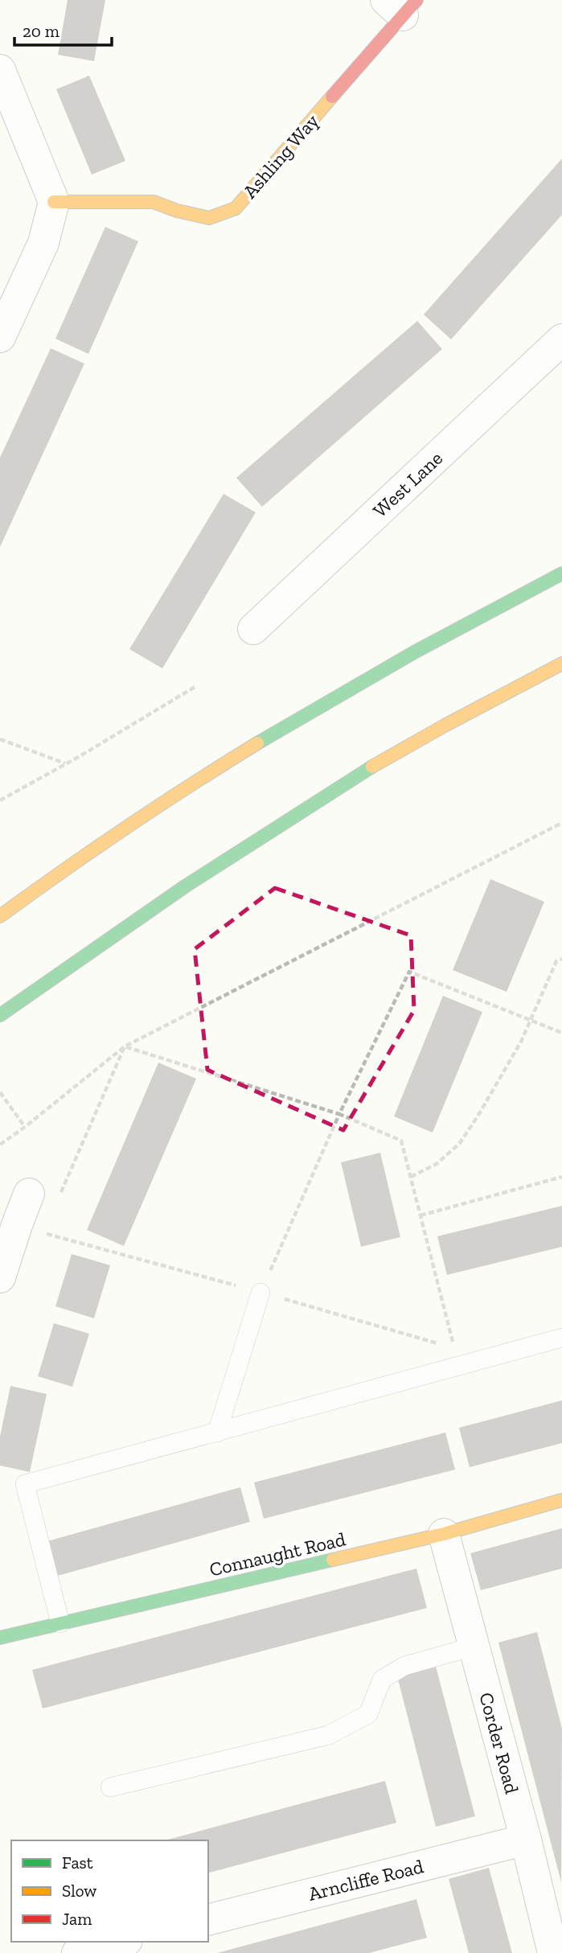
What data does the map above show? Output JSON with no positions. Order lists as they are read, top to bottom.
{
  "streets": {
    "main road": ["Ashling Way", "Connaught Road"],
    "street": ["West Lane", "Corder Road", "Arncliffe Road"]
  },
  "crossings": [
    ["Connaught Road", "Corder Road"],
    ["Corder Road", "Arncliffe Road"]
  ],
  "legend": ["Fast", "Slow", "Jam"],
  "scale_bar": "20 m"
}
